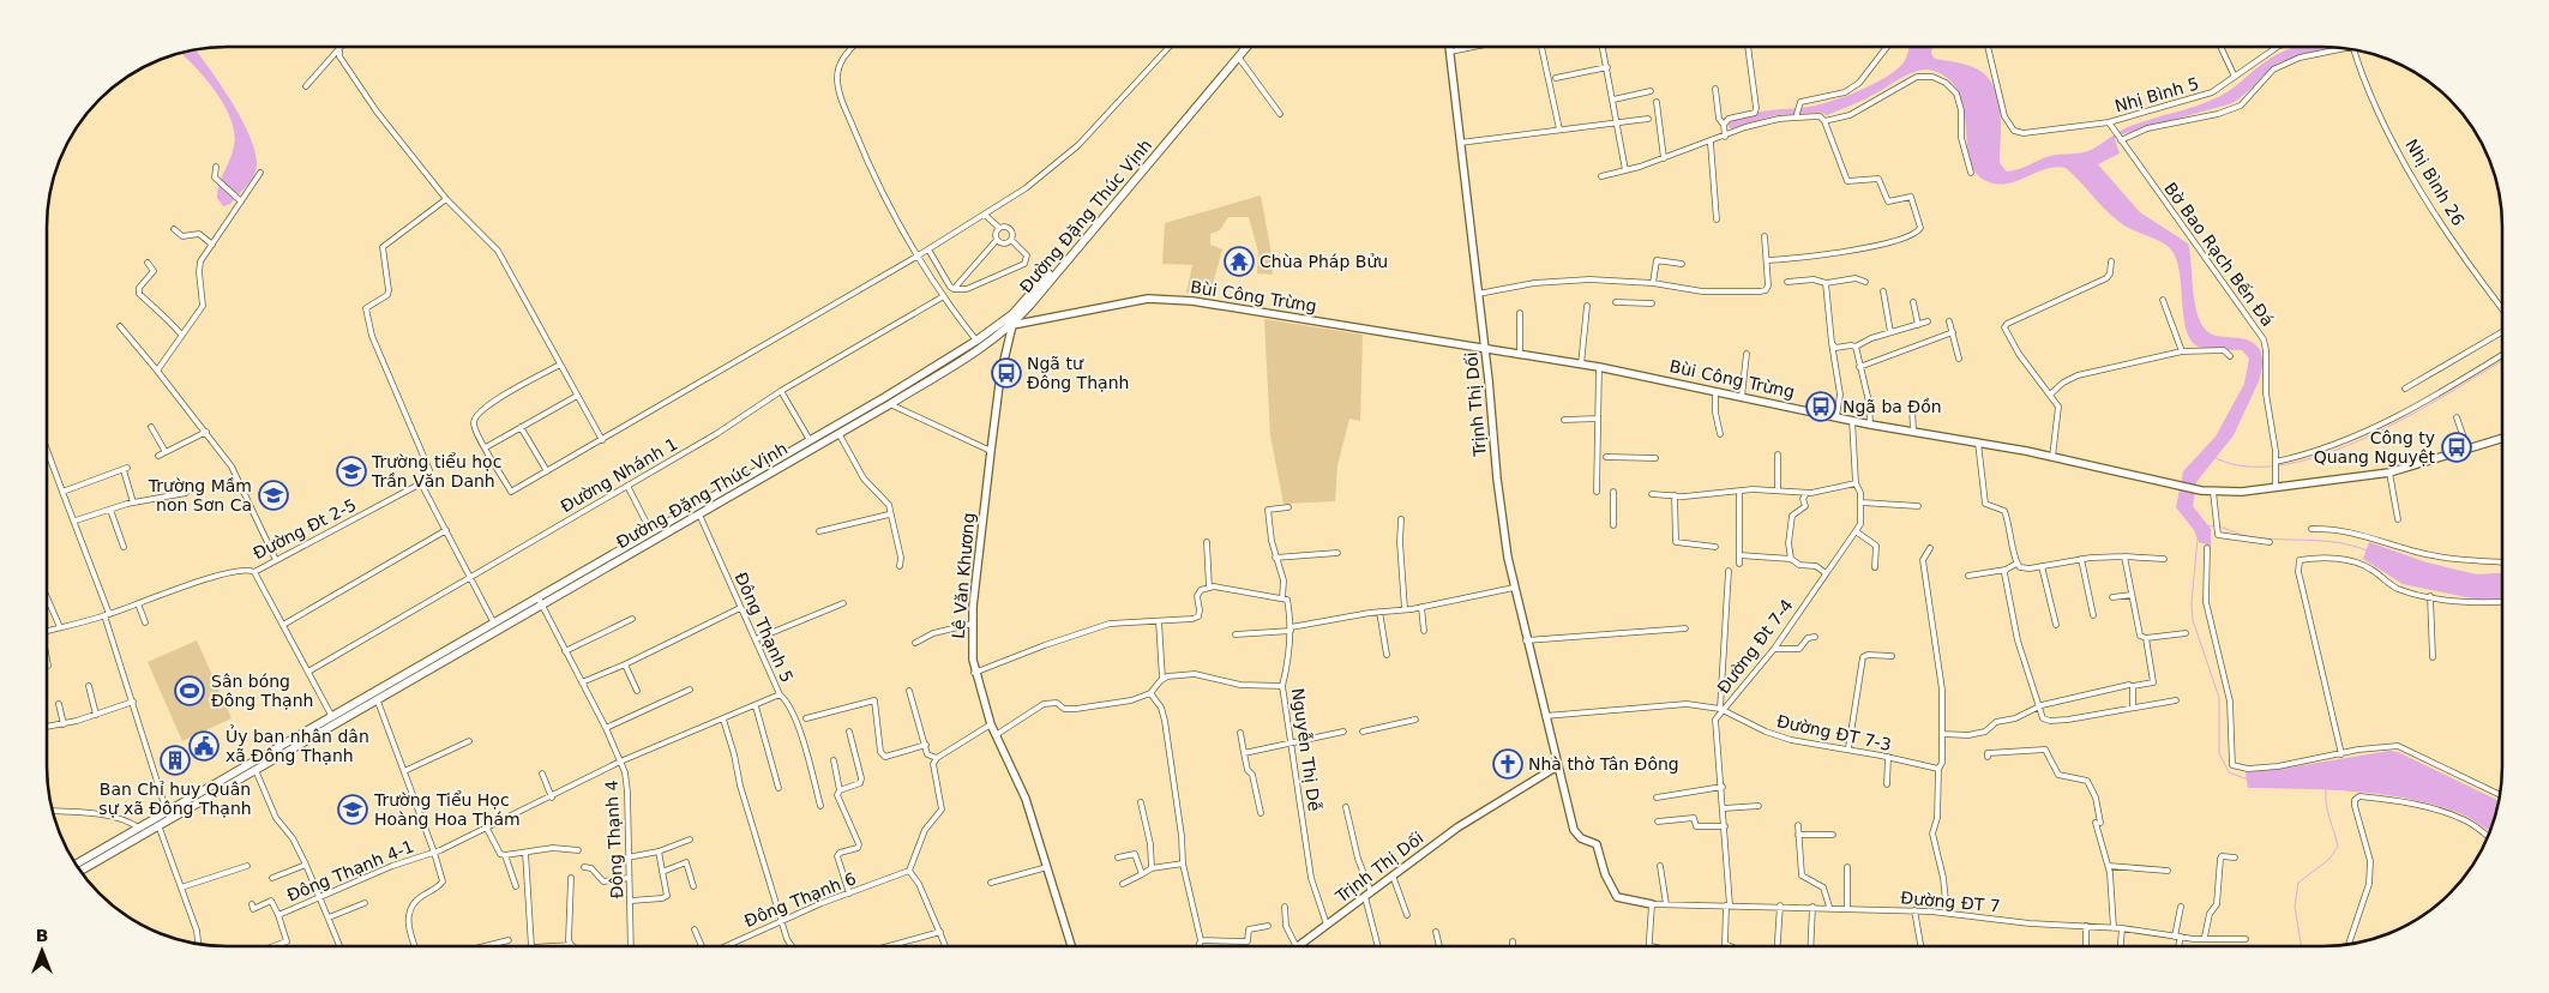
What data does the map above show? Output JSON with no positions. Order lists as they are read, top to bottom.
{
  "streets": {
    "main road": ["Đường Đặng Thúc Vịnh"],
    "street": [
      "Nhị Bình 5",
      "Nhị Bình 26",
      "Bờ Bao Rạch Bến Đá",
      "Bùi Công Trừng",
      "Trịnh Thị Dối",
      "Đường Nhánh 1",
      "Đường Đt 2-5",
      "Lê Văn Khương",
      "Đông Thạnh 5",
      "Đường Đt 7-4",
      "Đường ĐT 7-3",
      "Nguyễn Thị Dễ",
      "Đông Thạnh 4",
      "Đông Thạnh 4-1",
      "Đông Thạnh 6",
      "Đường ĐT 7"
    ]
  },
  "crossings": [
    ["Nhị Bình 5", "Bờ Bao Rạch Bến Đá"],
    ["Đường Đặng Thúc Vịnh", "Bùi Công Trừng"],
    ["Đường Đặng Thúc Vịnh", "Lê Văn Khương"],
    ["Đường Đặng Thúc Vịnh", "Đông Thạnh 5"],
    ["Đường Đặng Thúc Vịnh", "Đông Thạnh 4"],
    ["Bờ Bao Rạch Bến Đá", "Bùi Công Trừng"],
    ["Bùi Công Trừng", "Trịnh Thị Dối"],
    ["Bùi Công Trừng", "Lê Văn Khương"],
    ["Bùi Công Trừng", "Đường Đt 7-4"],
    ["Trịnh Thị Dối", "Đường ĐT 7-3"],
    ["Trịnh Thị Dối", "Nguyễn Thị Dễ"],
    ["Trịnh Thị Dối", "Đường ĐT 7"],
    ["Đông Thạnh 5", "Đông Thạnh 4"],
    ["Đông Thạnh 5", "Đông Thạnh 4-1"],
    ["Đường Đt 7-4", "Đường ĐT 7-3"],
    ["Đường Đt 7-4", "Đường ĐT 7"]
  ],
  "places": {
    "temple": ["Chùa Pháp Bửu"],
    "bus stop": ["Ngã tư Đông Thạnh", "Ngã ba Đồn", "Công ty Quang Nguyệt"],
    "school or university": ["Trường tiểu học Trần Văn Danh", "Trường Mầm non Sơn Ca", "Trường Tiểu Học Hoàng Hoa Thám"],
    "sports": ["Sân bóng Đông Thạnh"],
    "public building": ["Ủy ban nhân dân xã Đông Thạnh"],
    "building": ["Ban Chỉ huy Quân sự xã Đông Thạnh"],
    "church": ["Nhà thờ Tân Đông"]
  },
  "north": "top"
}
